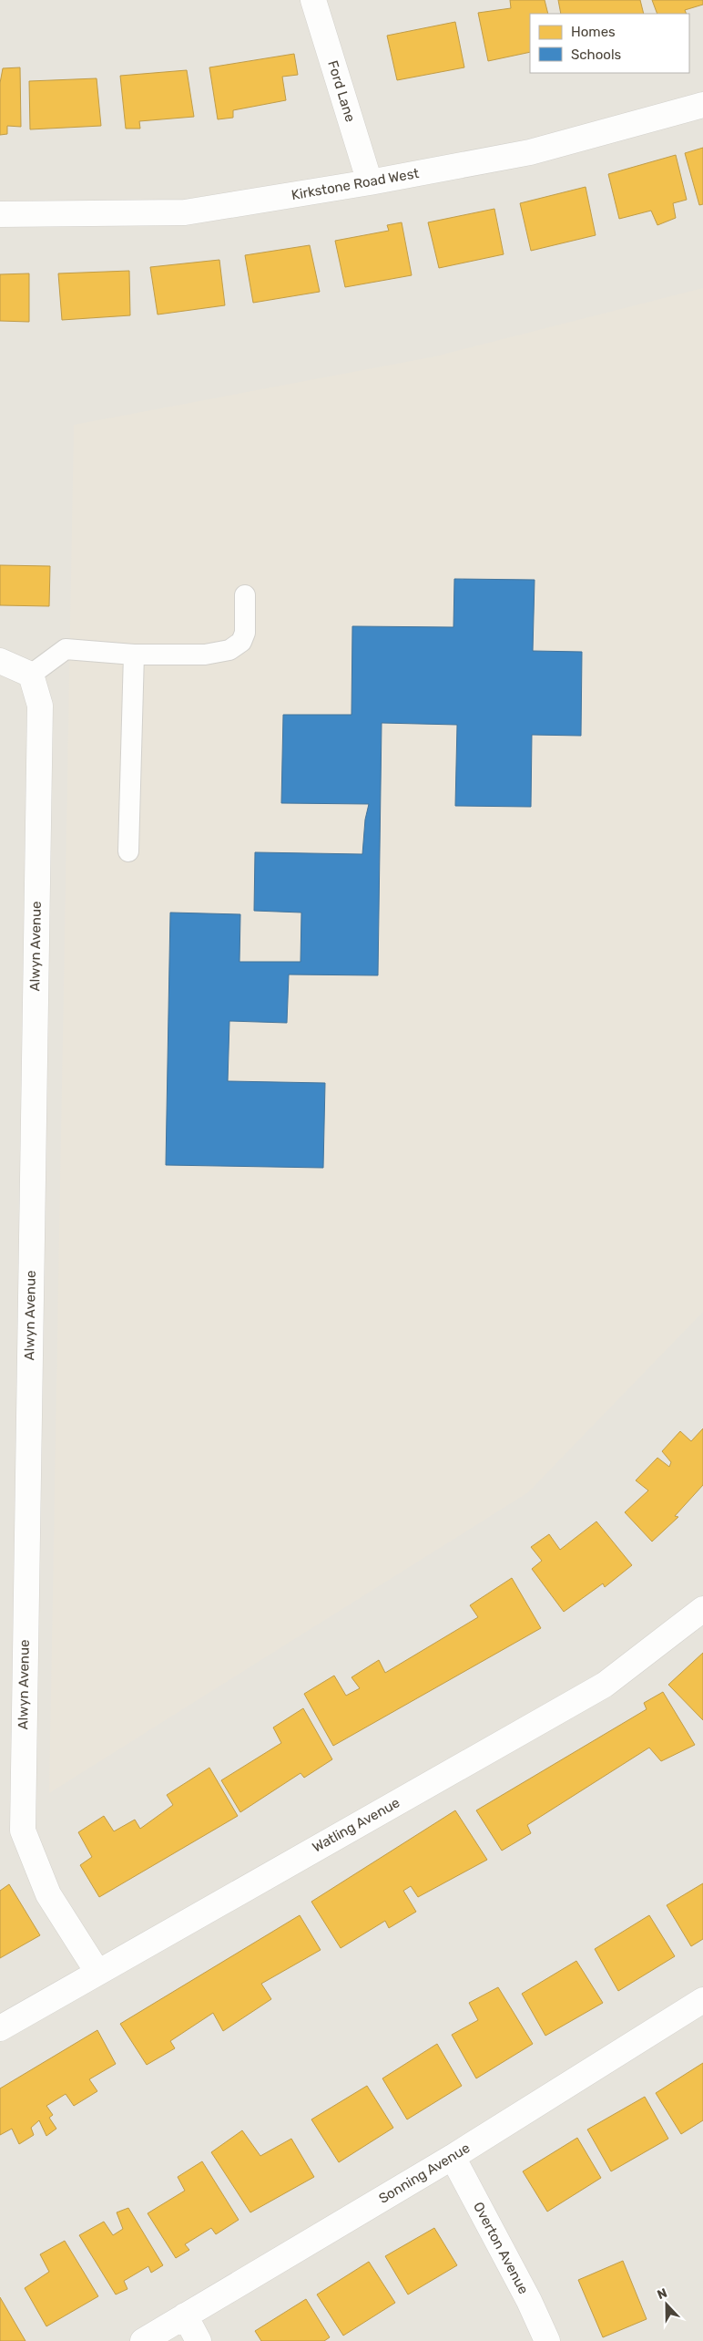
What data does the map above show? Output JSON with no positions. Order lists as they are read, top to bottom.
{
  "streets": {
    "street": [
      "Ford Lane",
      "Kirkstone Road West",
      "Alwyn Avenue",
      "Watling Avenue",
      "Sonning Avenue",
      "Overton Avenue"
    ]
  },
  "crossings": [
    ["Ford Lane", "Kirkstone Road West"],
    ["Alwyn Avenue", "Watling Avenue"],
    ["Sonning Avenue", "Overton Avenue"]
  ],
  "legend": ["Homes", "Schools"],
  "north": "top"
}
